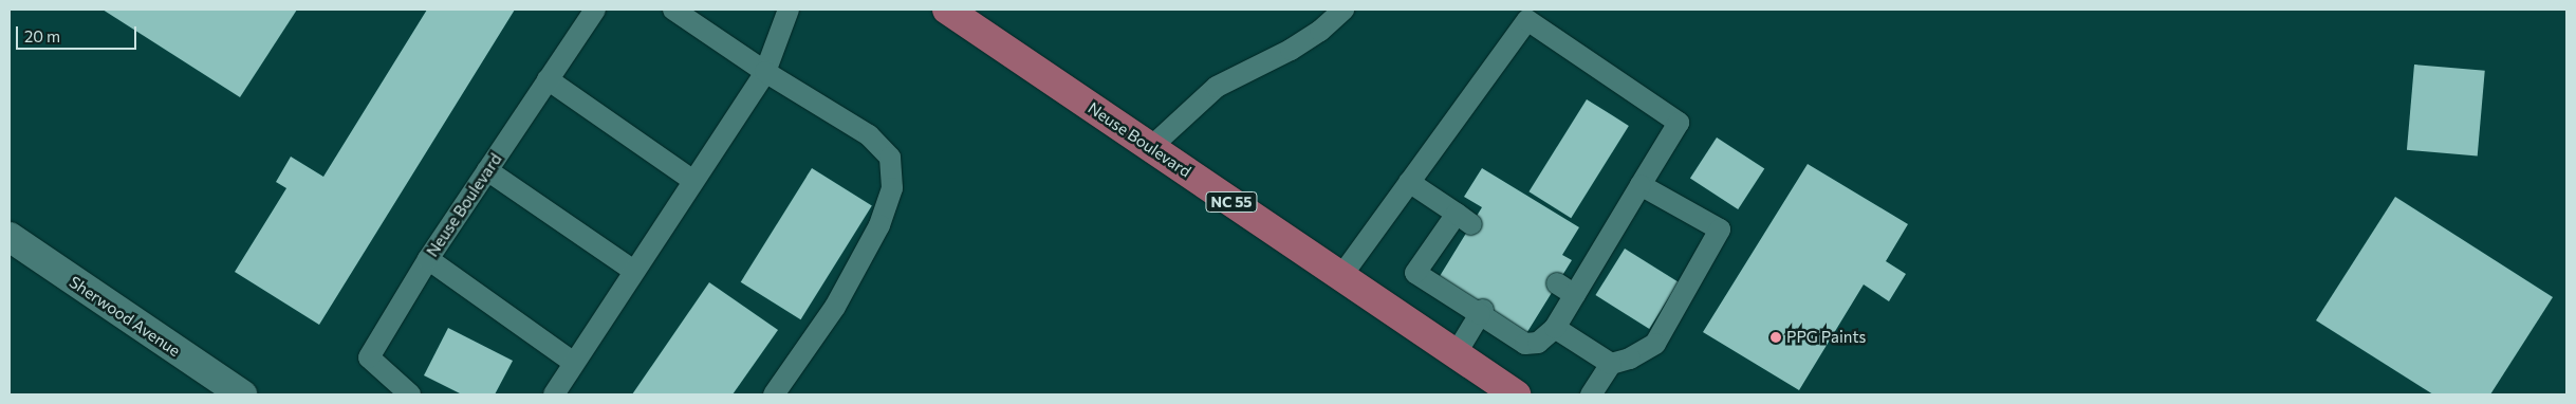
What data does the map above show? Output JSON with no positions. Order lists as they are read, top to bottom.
{
  "streets": {
    "main road": ["Neuse Boulevard", "NC 55"],
    "street": ["Sherwood Avenue"]
  },
  "places": ["PPG Paints"],
  "scale_bar": "20 m"
}
